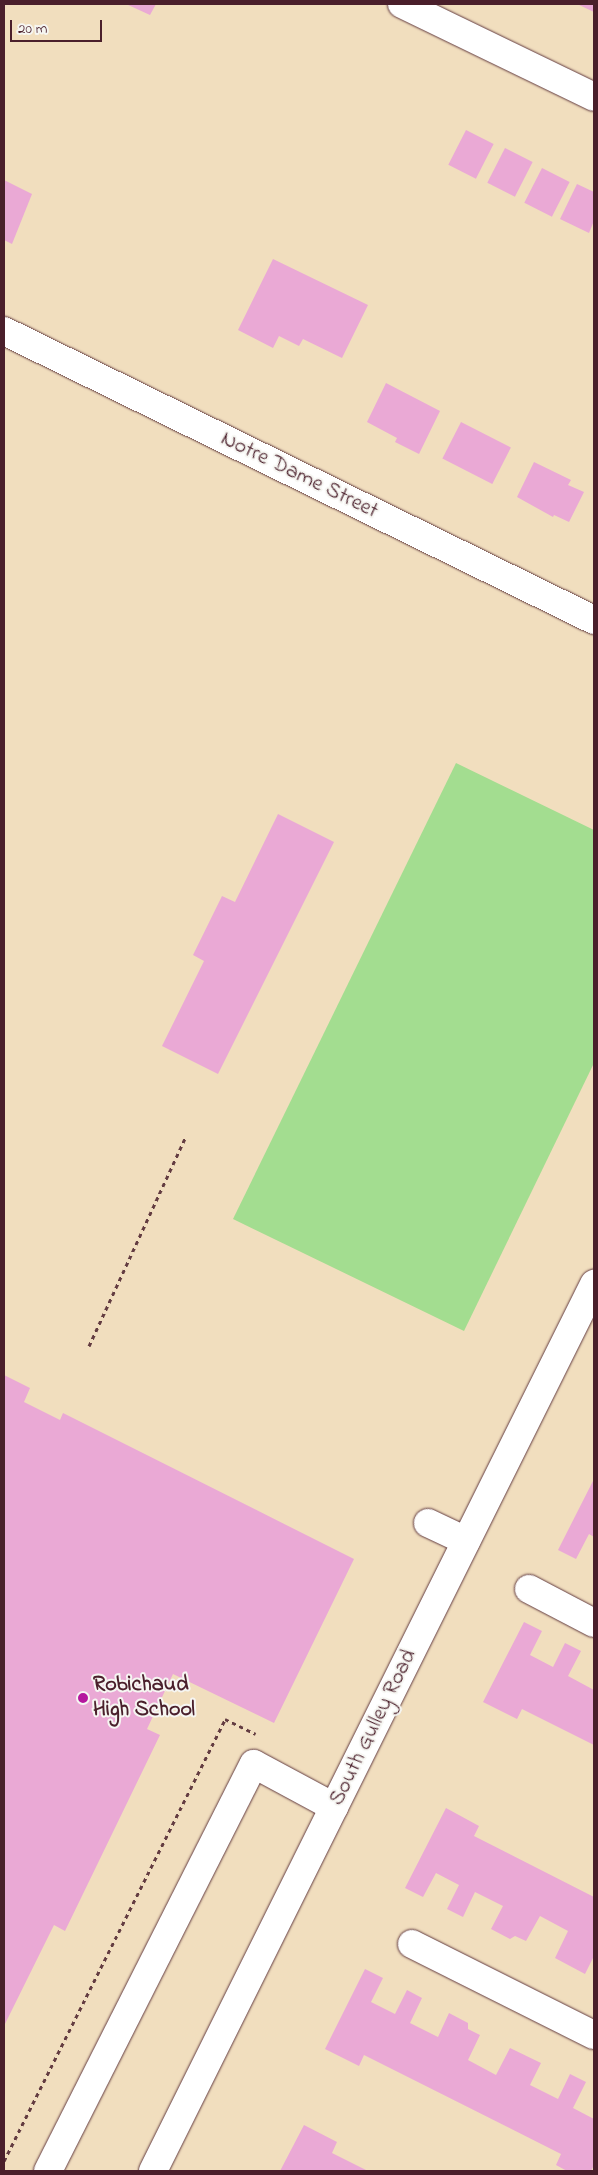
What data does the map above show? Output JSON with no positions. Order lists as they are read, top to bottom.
{
  "streets": {
    "street": ["Notre Dame Street", "South Gulley Road"]
  },
  "places": ["Robichaud High School"],
  "scale_bar": "20 m"
}
